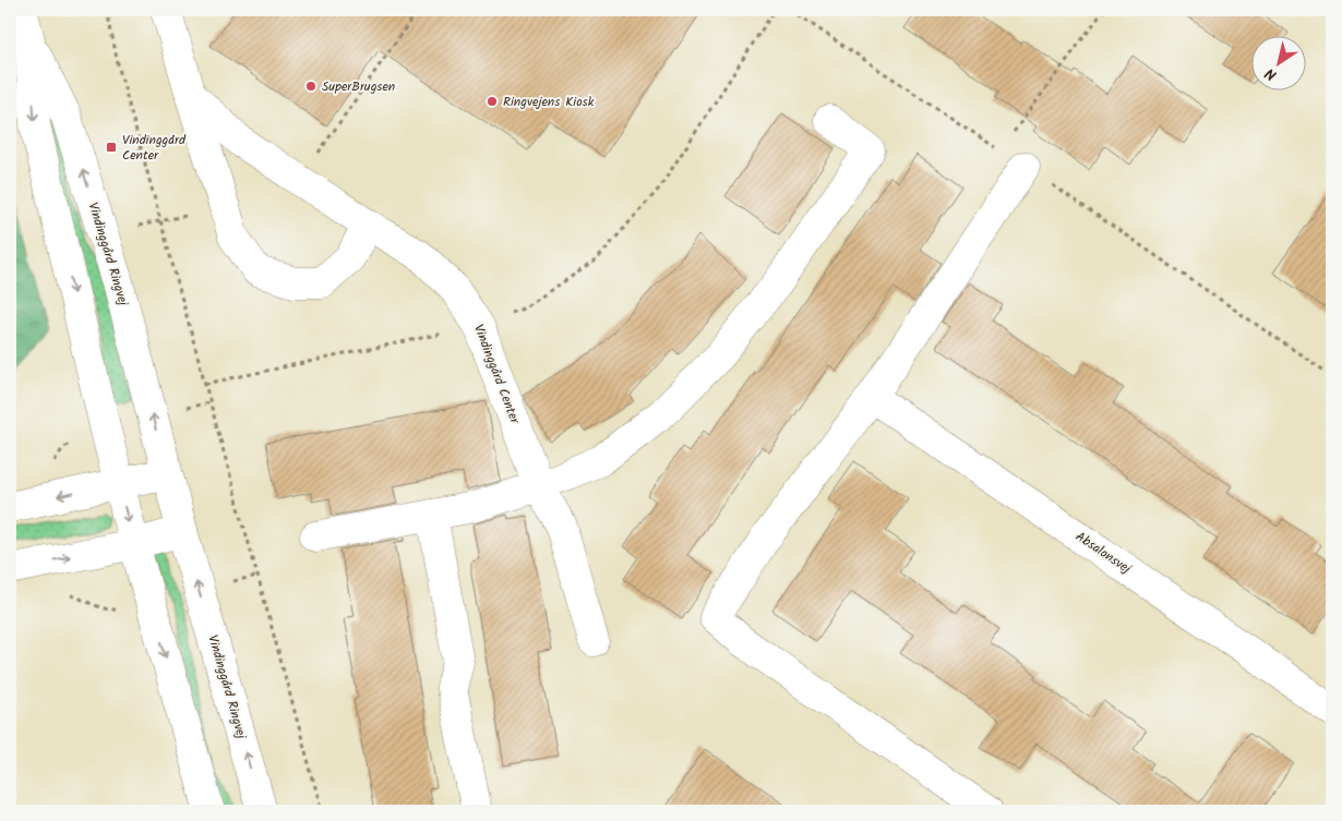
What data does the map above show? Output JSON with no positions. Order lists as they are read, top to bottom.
{
  "streets": {
    "street": ["Vindinggård Ringvej", "Vindinggård Center", "Absalonsvej"]
  },
  "places": {
    "other": ["SuperBrugsen", "Ringvejens Kiosk"],
    "transit": ["Vindinggård Center"]
  },
  "north": "bottom left"
}
